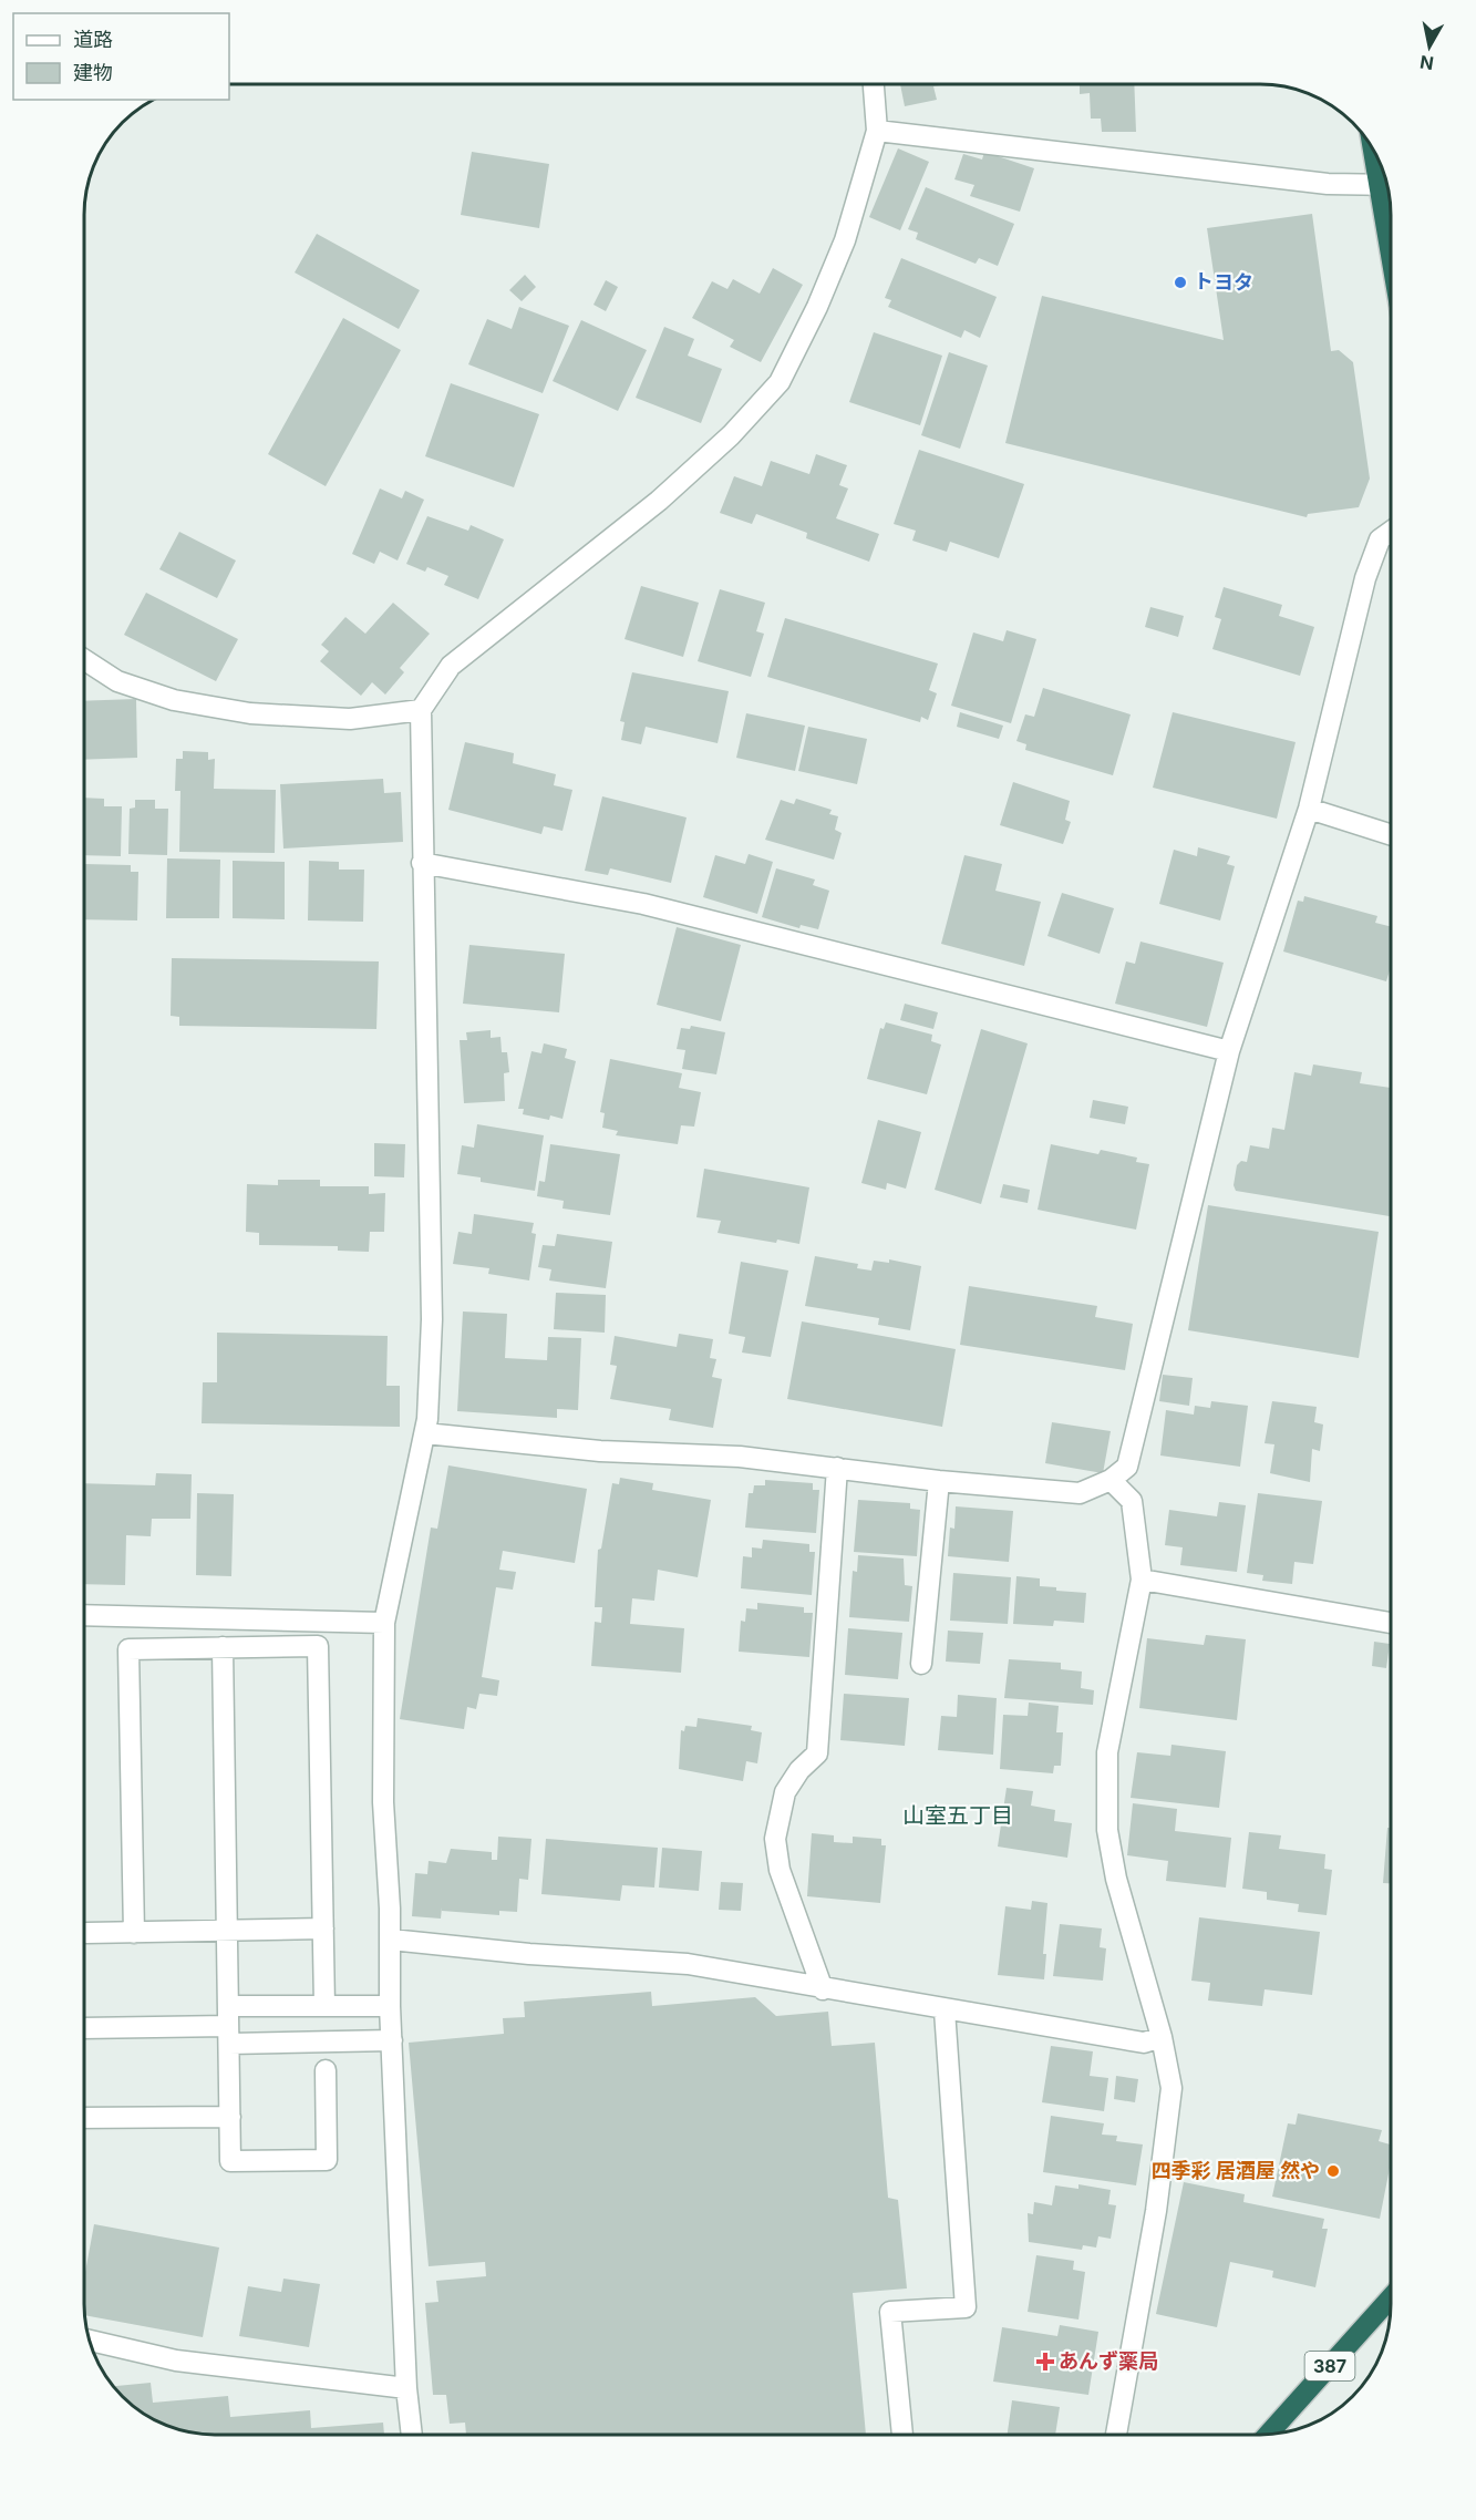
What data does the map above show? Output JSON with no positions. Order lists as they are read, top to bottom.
{
  "streets": {
    "highway": ["387"]
  },
  "districts": ["山室五丁目"],
  "places": {
    "other": ["トヨタ", "四季彩 居酒屋 然や"],
    "health": ["あんず薬局"]
  },
  "legend": ["道路", "建物"],
  "north": "bottom"
}
